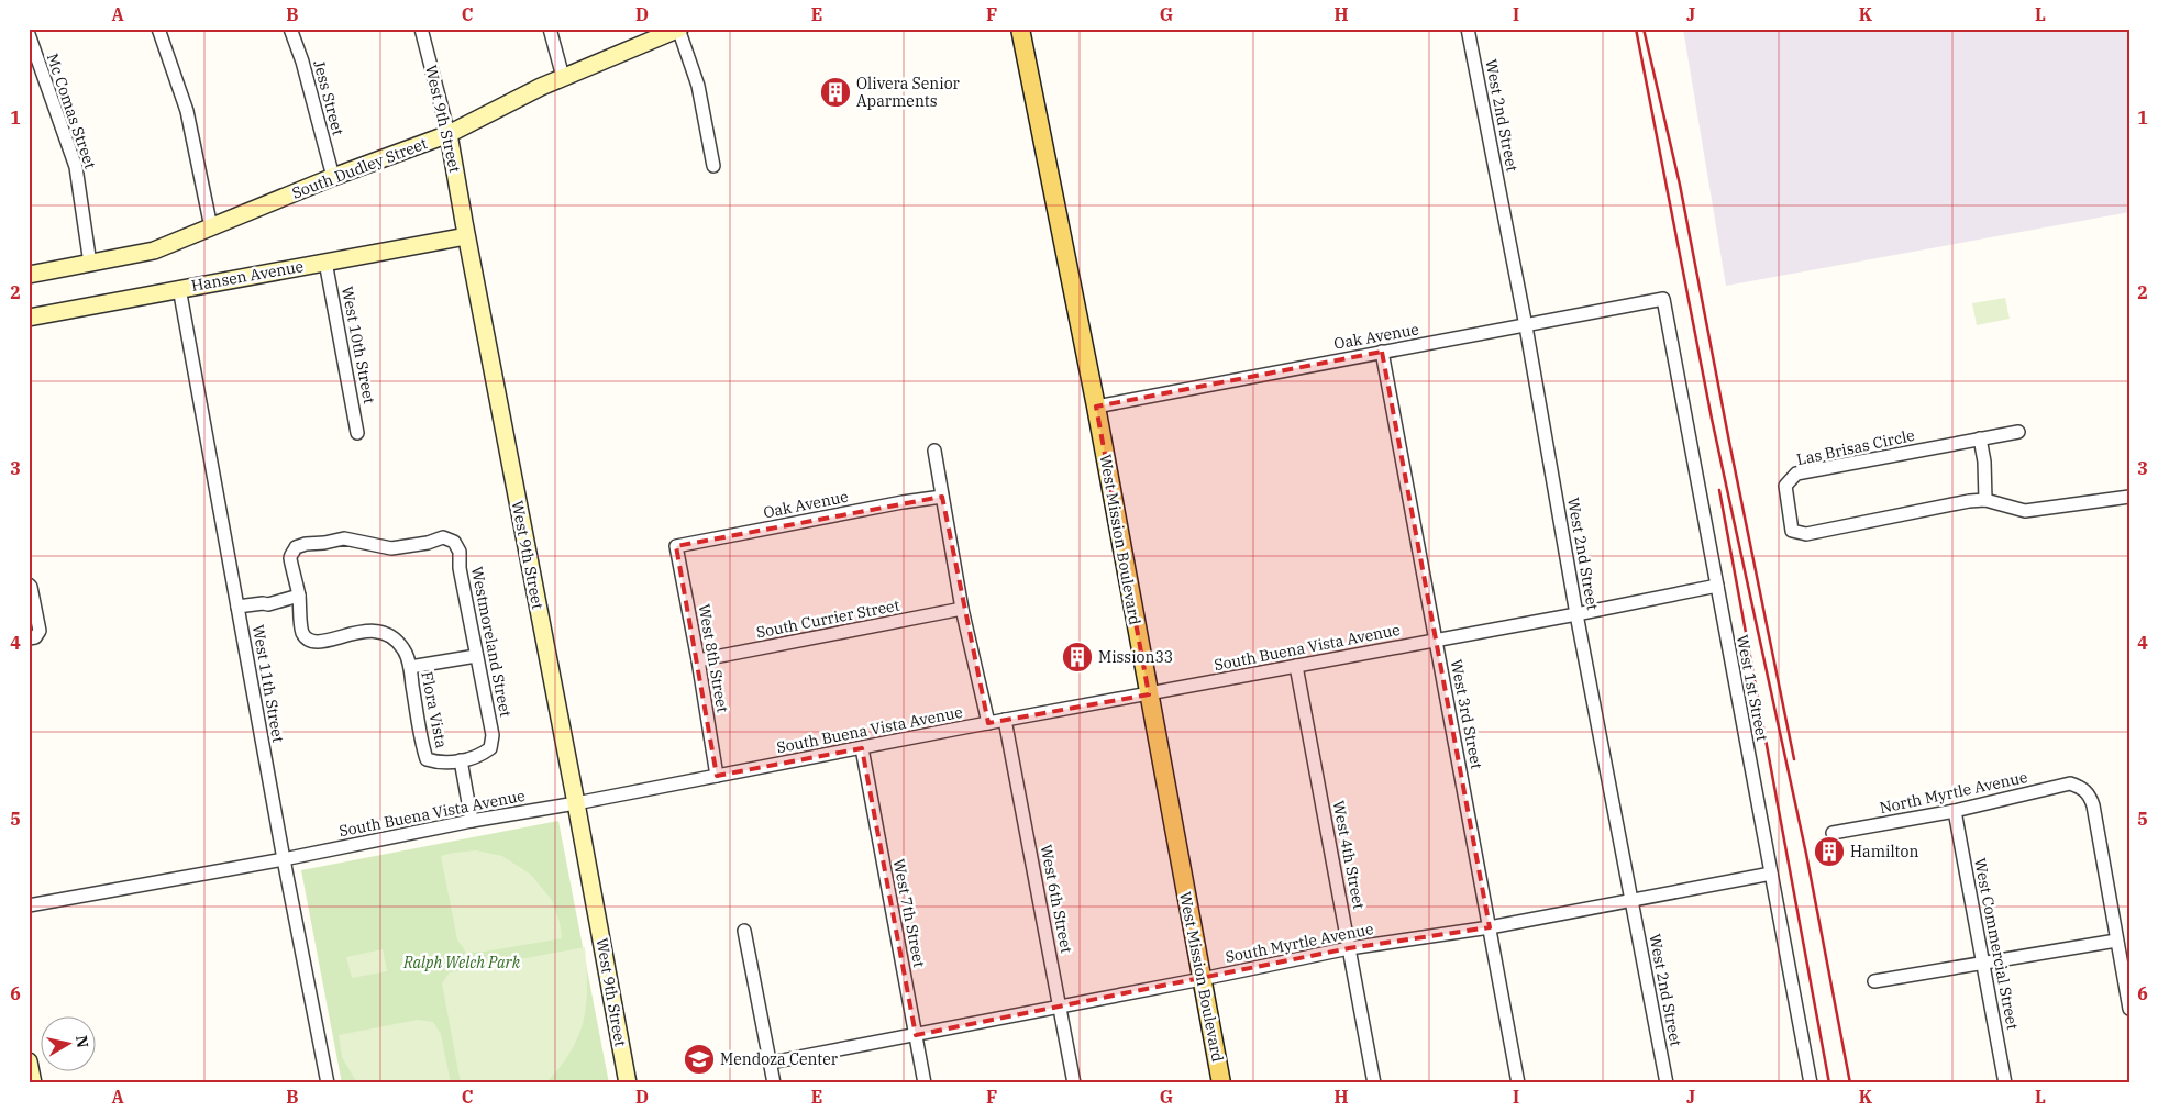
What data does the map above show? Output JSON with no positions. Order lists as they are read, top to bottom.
{
  "streets": {
    "main road": ["West Mission Boulevard"],
    "street": [
      "Jess Street",
      "Mc Comas Street",
      "West 2nd Street",
      "West 9th Street",
      "South Dudley Street",
      "Hansen Avenue",
      "Oak Avenue",
      "West 10th Street",
      "Las Brisas Circle",
      "South Currier Street",
      "Westmoreland Street",
      "South Buena Vista Avenue",
      "West 8th Street",
      "West 11th Street",
      "West 1st Street",
      "Flora Vista",
      "West 3rd Street",
      "North Myrtle Avenue",
      "West 4th Street",
      "West 6th Street",
      "West 7th Street",
      "South Myrtle Avenue",
      "West Commercial Street"
    ]
  },
  "crossings": [
    ["Jess Street", "South Dudley Street"],
    ["Mc Comas Street", "South Dudley Street"],
    ["West 2nd Street", "Oak Avenue"],
    ["West 2nd Street", "South Buena Vista Avenue"],
    ["West 2nd Street", "South Myrtle Avenue"],
    ["West 9th Street", "South Dudley Street"],
    ["West 9th Street", "Hansen Avenue"],
    ["West 9th Street", "South Buena Vista Avenue"],
    ["Hansen Avenue", "West 10th Street"],
    ["Hansen Avenue", "West 11th Street"],
    ["Oak Avenue", "West Mission Boulevard"],
    ["Oak Avenue", "West 8th Street"],
    ["Oak Avenue", "West 1st Street"],
    ["Oak Avenue", "West 3rd Street"],
    ["West Mission Boulevard", "South Buena Vista Avenue"],
    ["West Mission Boulevard", "South Myrtle Avenue"],
    ["South Currier Street", "West 8th Street"],
    ["Westmoreland Street", "Flora Vista"],
    ["South Buena Vista Avenue", "West 8th Street"],
    ["South Buena Vista Avenue", "West 11th Street"],
    ["South Buena Vista Avenue", "West 1st Street"],
    ["South Buena Vista Avenue", "West 3rd Street"],
    ["South Buena Vista Avenue", "West 4th Street"],
    ["South Buena Vista Avenue", "West 6th Street"],
    ["South Buena Vista Avenue", "West 7th Street"],
    ["West 1st Street", "South Myrtle Avenue"],
    ["West 3rd Street", "South Myrtle Avenue"],
    ["North Myrtle Avenue", "West Commercial Street"],
    ["West 4th Street", "South Myrtle Avenue"],
    ["West 6th Street", "South Myrtle Avenue"],
    ["West 7th Street", "South Myrtle Avenue"]
  ],
  "parks": ["Ralph Welch Park"],
  "places": {
    "building": ["Olivera Senior Aparments", "Mission33", "Hamilton"],
    "school or university": ["Mendoza Center"]
  },
  "north": "right",
  "grid": {
    "columns": [
      "A",
      "B",
      "C",
      "D",
      "E",
      "F",
      "G",
      "H",
      "I",
      "J",
      "K",
      "L"
    ],
    "rows": [
      "1",
      "2",
      "3",
      "4",
      "5",
      "6"
    ]
  }
}
